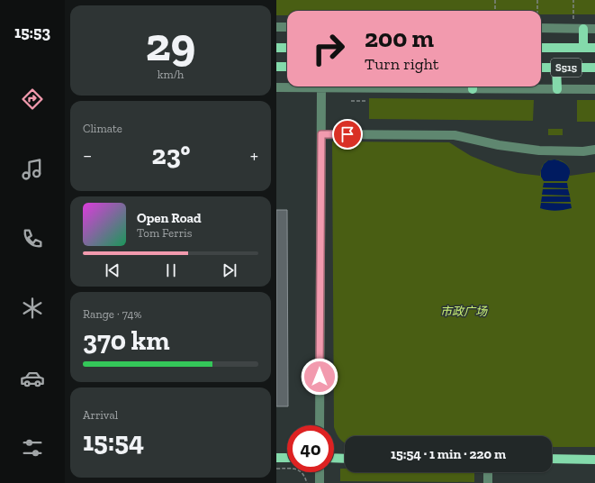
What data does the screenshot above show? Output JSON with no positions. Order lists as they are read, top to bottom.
{
  "streets": {
    "main road": ["S515"]
  },
  "parks": ["市政广场"],
  "page": {
    "tabs": "15:53",
    "tile": [
      ["29", "km/h"],
      "Climate",
      ["Range · 74%", "370 km"],
      ["Arrival", "15:54"]
    ],
    "turn": ["200 m", "Turn right"],
    "heat": ["−", "23°", "+"],
    "song": ["Open Road", "Tom Ferris"],
    "limit": "40",
    "trip": "15:54 · 1 min · 220 m"
  }
}
